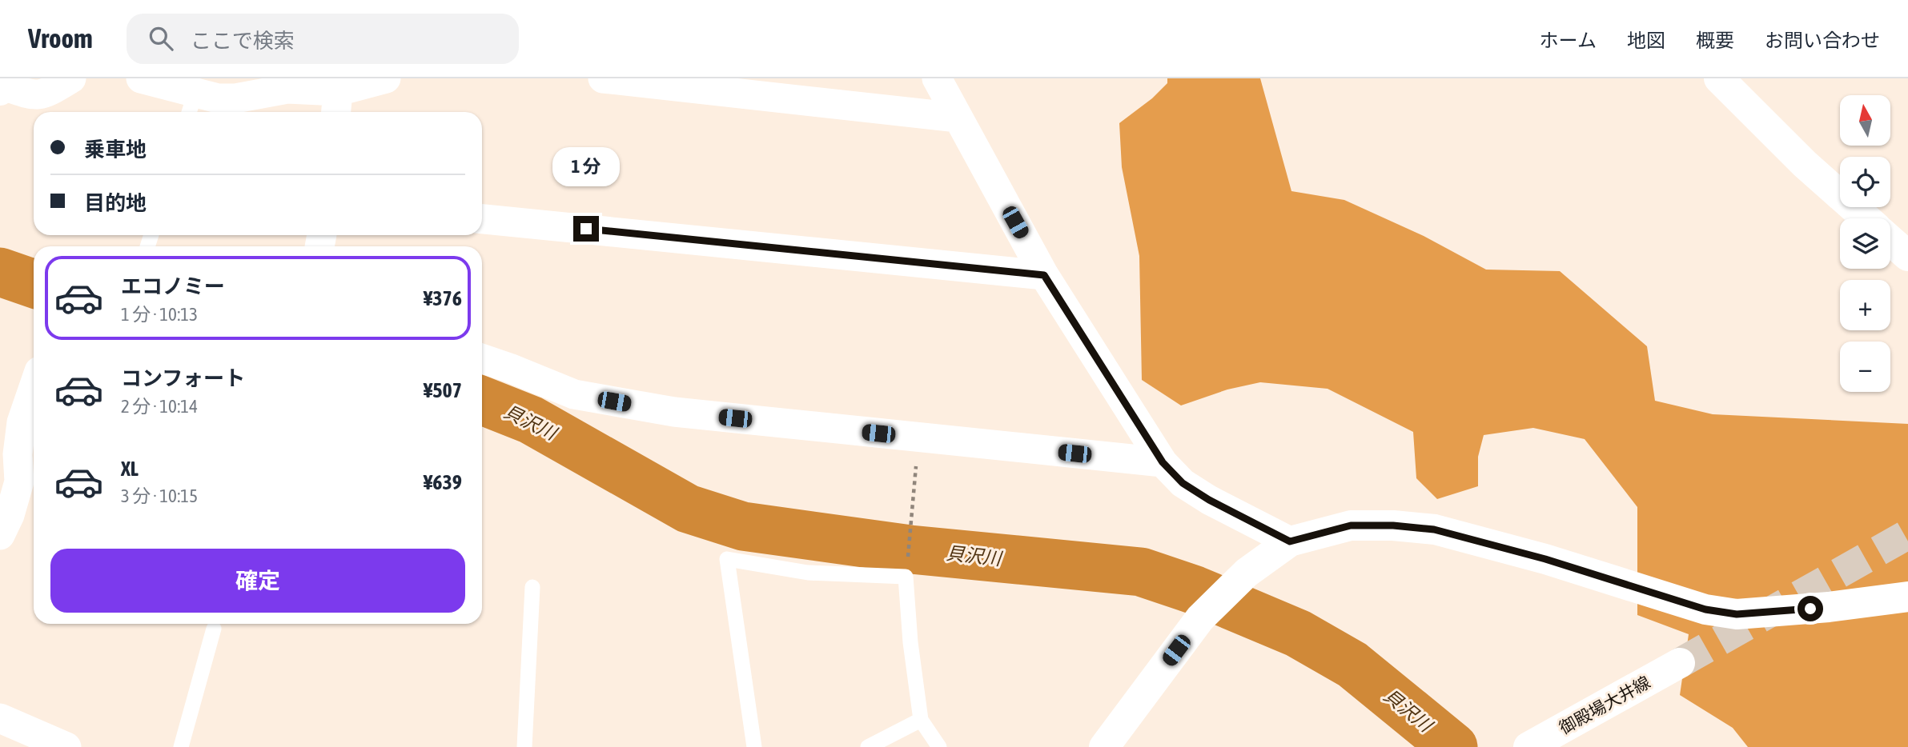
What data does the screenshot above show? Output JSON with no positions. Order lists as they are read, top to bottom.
{
  "streets": {
    "street": ["御殿場大井線"]
  },
  "water": ["貝沢川"],
  "north": "top",
  "page": {
    "header": "Vroom",
    "search": "ここで検索",
    "nav": [
      "ホーム",
      "地図",
      "概要",
      "お問い合わせ"
    ],
    "map_buttons": ["+", "−"],
    "banner": ["乗車地", "目的地"],
    "bubble": "1 分",
    "list": [
      {
        "name": "エコノミー",
        "note": "1 分 · 10:13",
        "value": "¥376"
      },
      {
        "name": "コンフォート",
        "note": "2 分 · 10:14",
        "value": "¥507"
      },
      {
        "name": "XL",
        "note": "3 分 · 10:15",
        "value": "¥639"
      }
    ],
    "buttons": "確定"
  }
}
